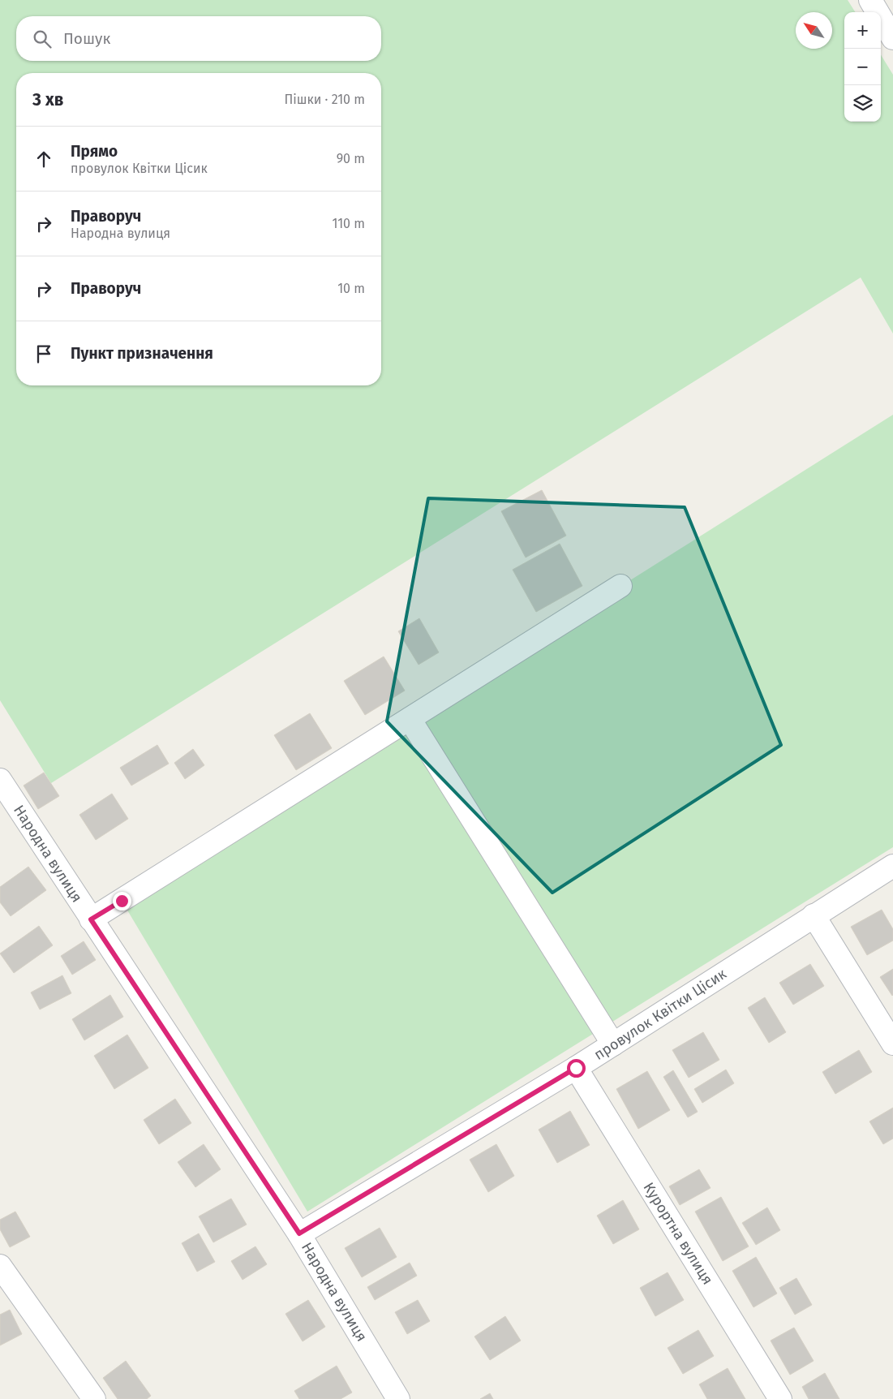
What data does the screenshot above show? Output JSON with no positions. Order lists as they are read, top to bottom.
{
  "streets": {
    "street": ["Народна вулиця", "провулок Квітки Цісик", "Курортна вулиця"]
  },
  "crossings": [
    ["Народна вулиця", "провулок Квітки Цісик"],
    ["провулок Квітки Цісик", "Курортна вулиця"]
  ],
  "north": "top left",
  "page": {
    "map_buttons": ["+", "−"],
    "search": "Пошук",
    "heading": ["3 хв", "Пішки · 210 m"],
    "list": [
      ["Прямо", "провулок Квітки Цісик", "90 m"],
      ["Праворуч", "Народна вулиця", "110 m"],
      ["Праворуч", "10 m"],
      "Пункт призначення"
    ]
  }
}
